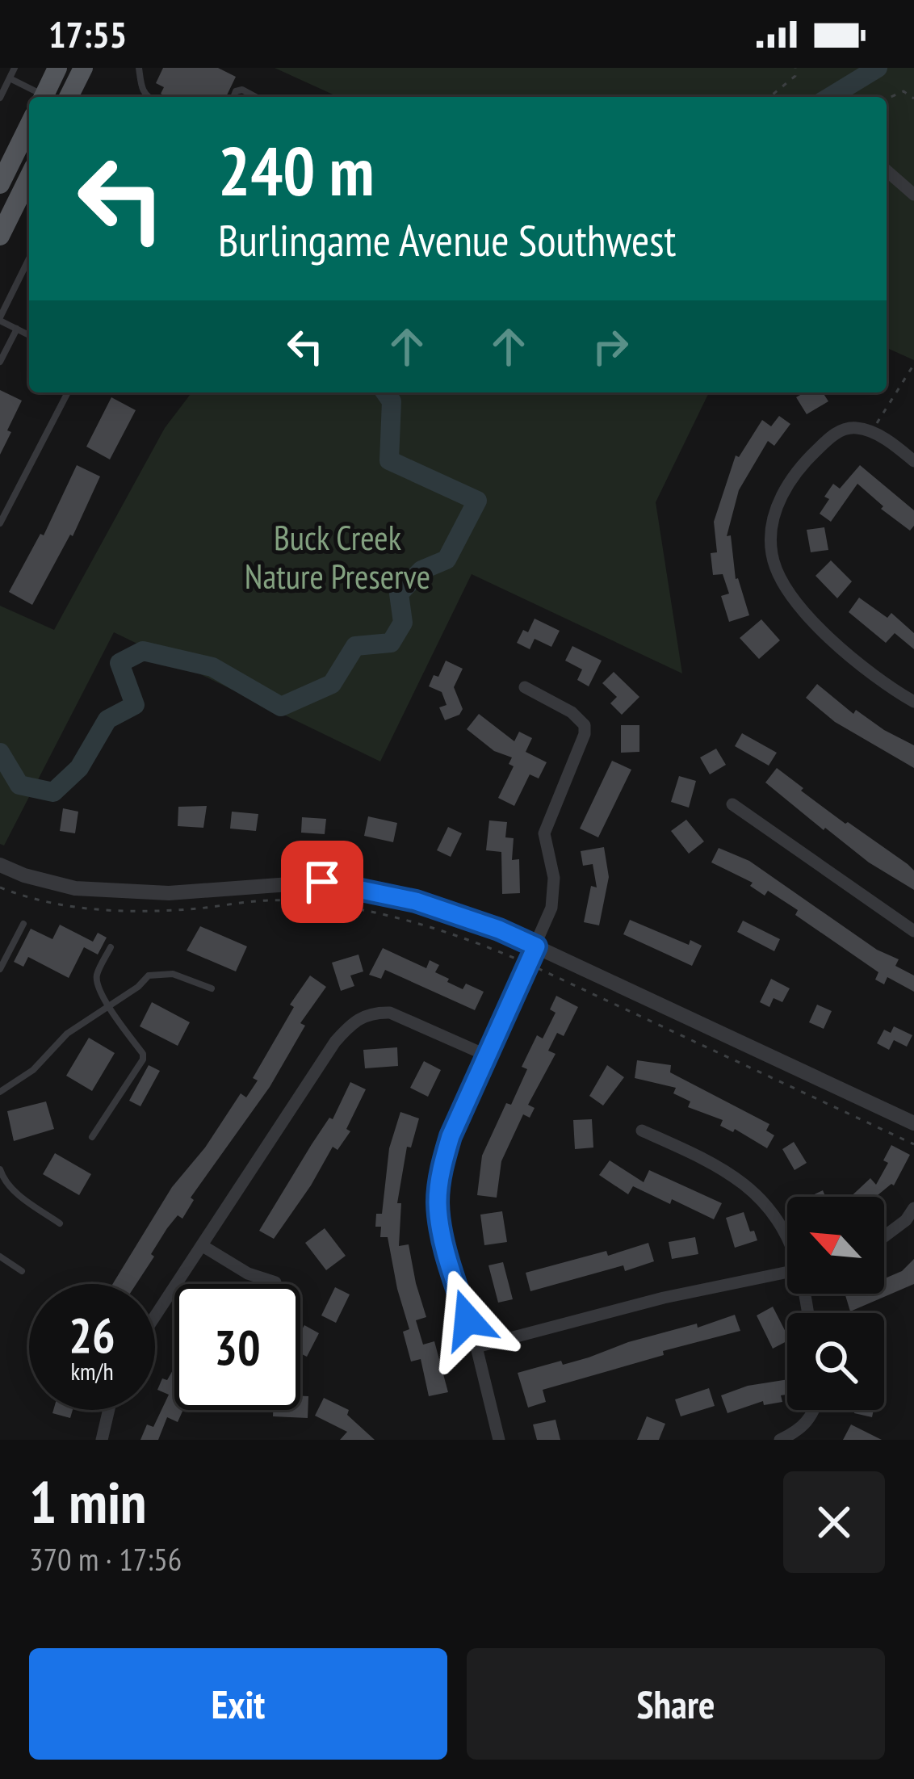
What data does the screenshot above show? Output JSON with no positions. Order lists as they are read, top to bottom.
{
  "parks": ["Buck Creek Nature Preserve"],
  "north": "top left",
  "page": {
    "status": "17:55",
    "turn": ["240 m", "Burlingame Avenue Southwest"],
    "speed": "26 km/h",
    "limit": "30",
    "heading": ["1 min", "370 m · 17:56"],
    "buttons": ["Exit", "Share"]
  }
}
